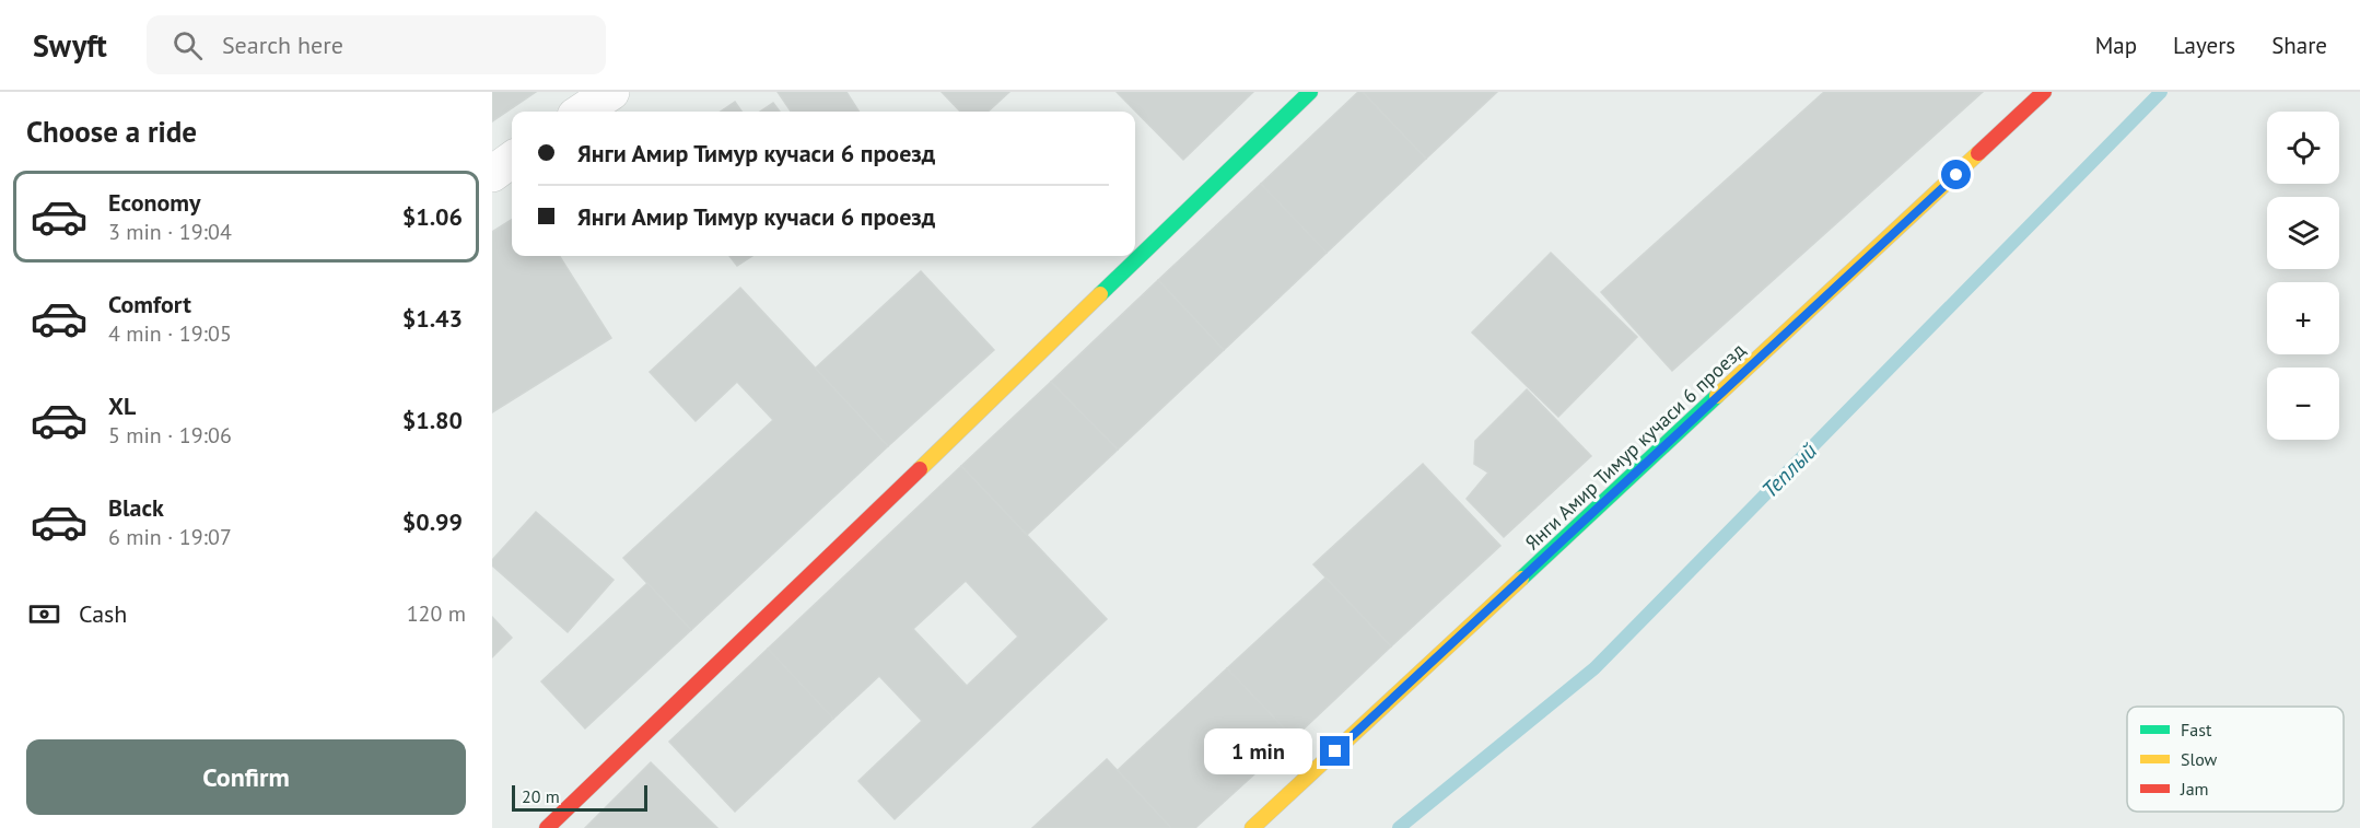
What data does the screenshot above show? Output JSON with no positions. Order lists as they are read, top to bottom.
{
  "streets": {
    "street": ["Янги Амир Тимур кучаси 6 проезд"]
  },
  "water": ["Теплый"],
  "legend": ["Fast", "Slow", "Jam"],
  "scale_bar": "20 m",
  "page": {
    "header": "Swyft",
    "search": "Search here",
    "nav": ["Map", "Layers", "Share"],
    "heading": "Choose a ride",
    "map_buttons": ["+", "−"],
    "banner": ["Янги Амир Тимур кучаси 6 проезд", "Янги Амир Тимур кучаси 6 проезд"],
    "list": [
      {
        "name": "Economy",
        "note": "3 min · 19:04",
        "value": "$1.06"
      },
      {
        "name": "Comfort",
        "note": "4 min · 19:05",
        "value": "$1.43"
      },
      {
        "name": "XL",
        "note": "5 min · 19:06",
        "value": "$1.80"
      },
      {
        "name": "Black",
        "note": "6 min · 19:07",
        "value": "$0.99"
      }
    ],
    "pay": ["Cash", "120 m"],
    "buttons": "Confirm",
    "bubble": "1 min",
    "scale": "20 m"
  }
}
